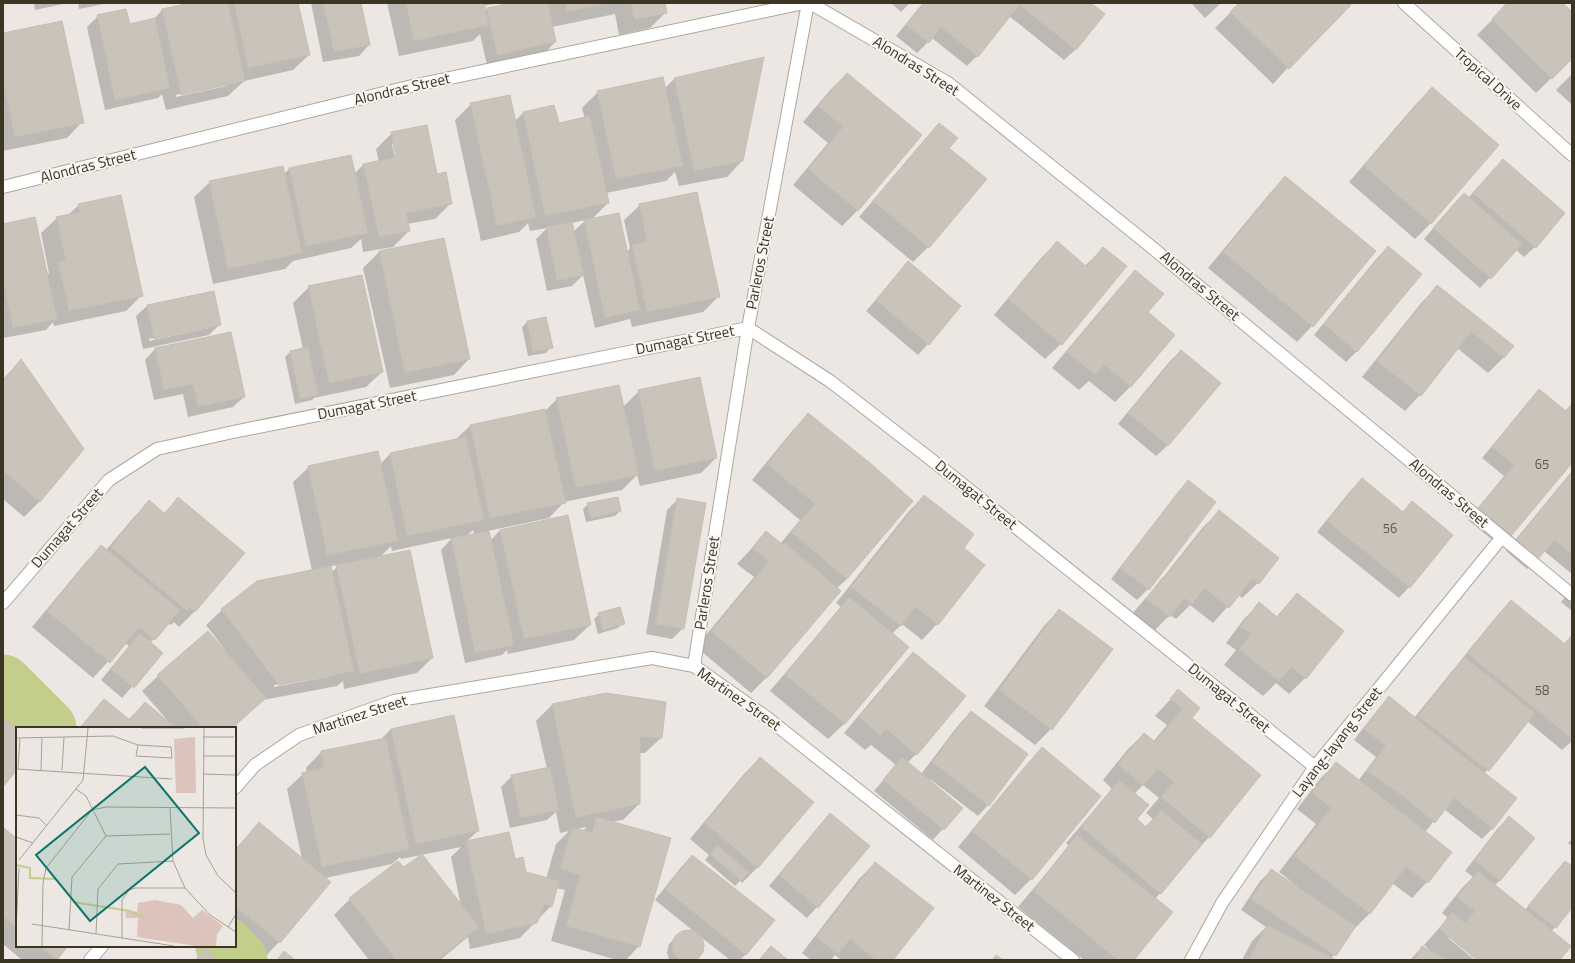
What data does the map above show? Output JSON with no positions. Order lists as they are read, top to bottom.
{
  "streets": {
    "street": [
      "Alondras Street",
      "Tropical Drive",
      "Parleros Street",
      "Dumagat Street",
      "Martinez Street",
      "Layang-layang Street"
    ]
  },
  "crossings": [
    ["Alondras Street", "Parleros Street"],
    ["Alondras Street", "Layang-layang Street"],
    ["Parleros Street", "Dumagat Street"],
    ["Parleros Street", "Martinez Street"],
    ["Dumagat Street", "Layang-layang Street"]
  ],
  "house_numbers": ["65", "56", "58"]
}
